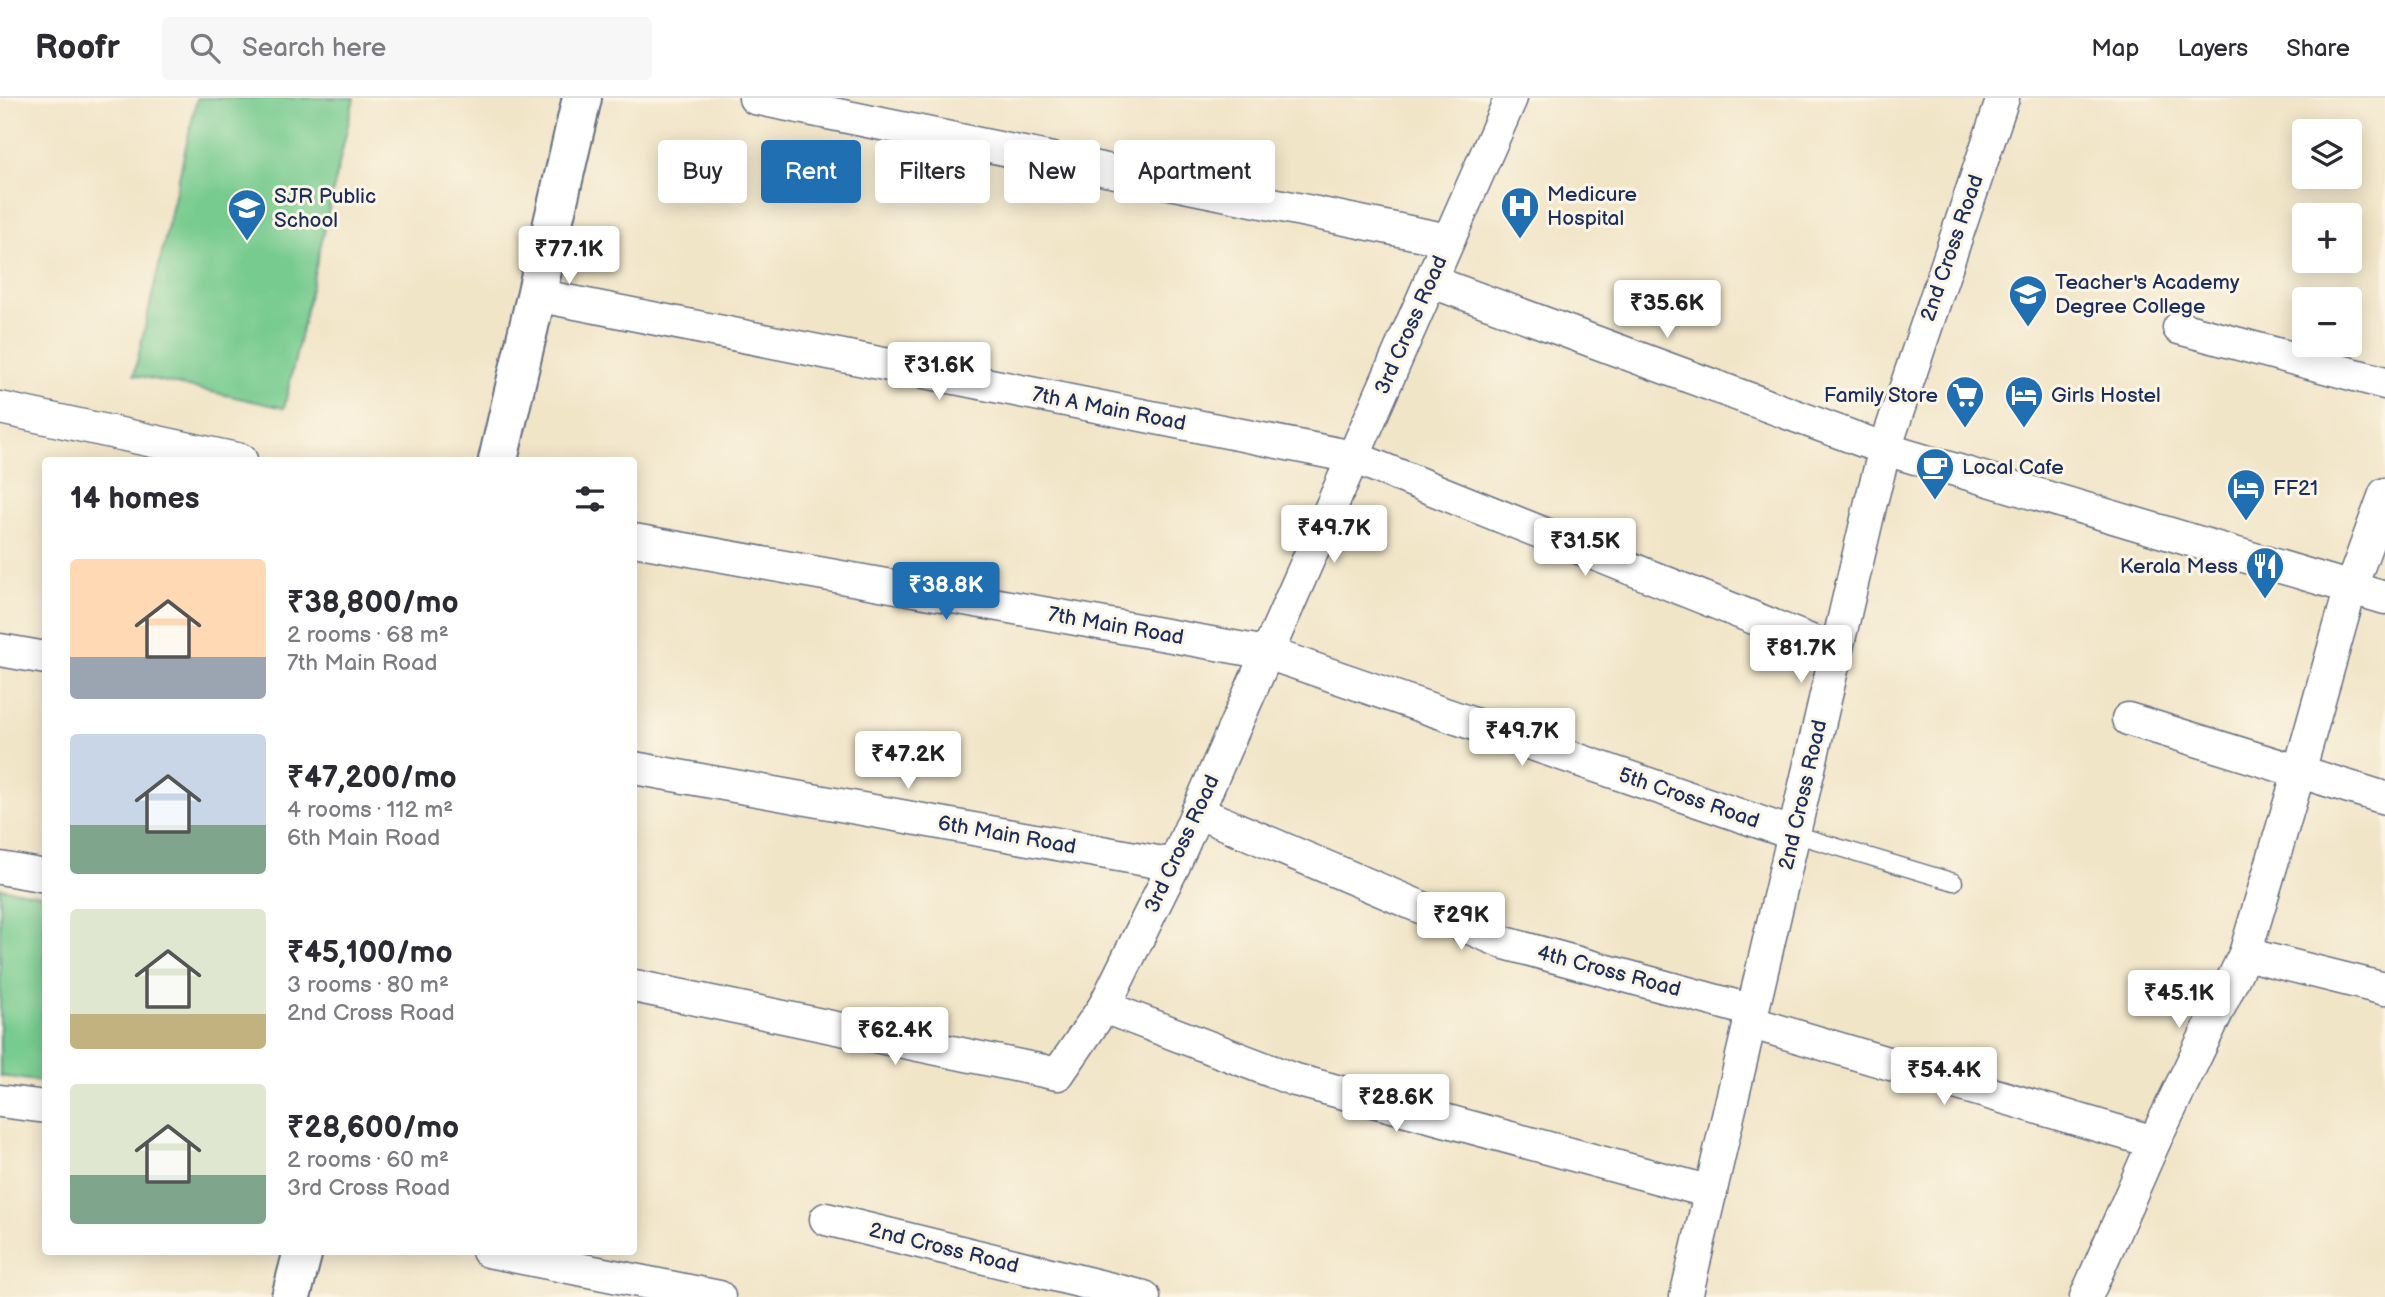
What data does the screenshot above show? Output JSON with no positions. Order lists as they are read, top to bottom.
{
  "streets": {
    "street": [
      "2nd Cross Road",
      "3rd Cross Road",
      "7th A Main Road",
      "7th Main Road",
      "5th Cross Road",
      "6th Main Road",
      "4th Cross Road"
    ]
  },
  "crossings": [
    ["2nd Cross Road", "7th A Main Road"],
    ["2nd Cross Road", "5th Cross Road"],
    ["2nd Cross Road", "4th Cross Road"],
    ["3rd Cross Road", "7th A Main Road"],
    ["3rd Cross Road", "7th Main Road"],
    ["3rd Cross Road", "5th Cross Road"],
    ["3rd Cross Road", "6th Main Road"],
    ["3rd Cross Road", "4th Cross Road"],
    ["7th Main Road", "5th Cross Road"]
  ],
  "places": {
    "hospital": ["Medicure Hospital"],
    "school or university": ["SJR Public School", "Teacher's Academy Degree College"],
    "supermarket": ["Family Store"],
    "hotel": ["Girls Hostel", "FF21"],
    "cafe": ["Local Cafe"],
    "restaurant": ["Kerala Mess"]
  },
  "page": {
    "header": "Roofr",
    "search": "Search here",
    "nav": ["Map", "Layers", "Share"],
    "map_buttons": ["+", "−"],
    "chip": [
      "Buy",
      "Rent",
      "Filters",
      "New",
      "Apartment"
    ],
    "price": [
      "₹77.1K",
      "₹35.6K",
      "₹31.6K",
      "₹49.7K",
      "₹31.5K",
      "₹38.8K",
      "₹81.7K",
      "₹49.7K",
      "₹47.2K",
      "₹29K",
      "₹45.1K",
      "₹62.4K",
      "₹54.4K",
      "₹28.6K"
    ],
    "heading": "14 homes",
    "list": [
      {
        "name": "₹38,800/mo",
        "note": "2 rooms · 68 m² · 7th Main Road"
      },
      {
        "name": "₹47,200/mo",
        "note": "4 rooms · 112 m² · 6th Main Road"
      },
      {
        "name": "₹45,100/mo",
        "note": "3 rooms · 80 m² · 2nd Cross Road"
      },
      {
        "name": "₹28,600/mo",
        "note": "2 rooms · 60 m² · 3rd Cross Road"
      }
    ]
  }
}
